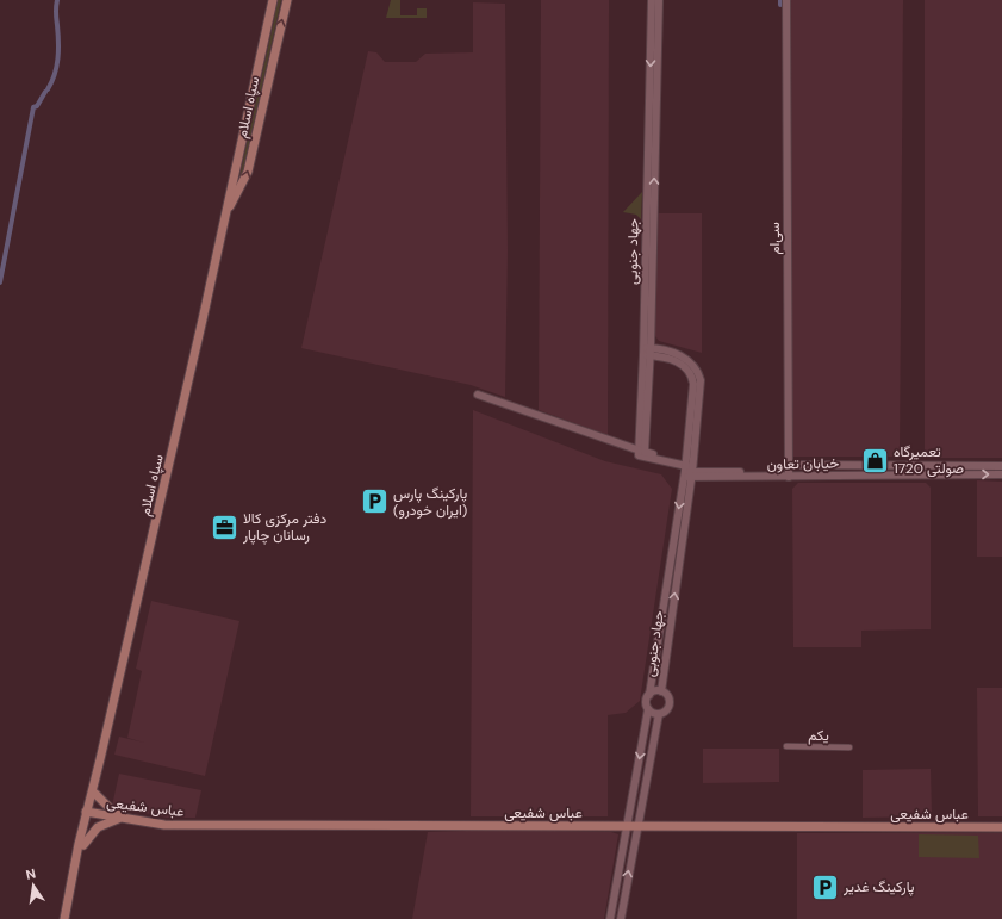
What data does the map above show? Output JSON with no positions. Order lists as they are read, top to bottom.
{
  "streets": {
    "main road": ["سپاه اسلام", "عباس شفیعی"],
    "street": [
      "سی‌ام",
      "جهاد جنوبی",
      "خیابان تعاون",
      "یکم"
    ]
  },
  "crossings": [
    ["سپاه اسلام", "عباس شفیعی"],
    ["سی‌ام", "خیابان تعاون"],
    ["جهاد جنوبی", "خیابان تعاون"]
  ],
  "places": {
    "shop": ["تعمیرگاه 1720 صولتی"],
    "parking": ["پارکینگ پارس (ایران خودرو)", "پارکینگ غدیر"],
    "office": ["دفتر مرکزی کالا رسانان چاپار"]
  },
  "north": "top"
}
